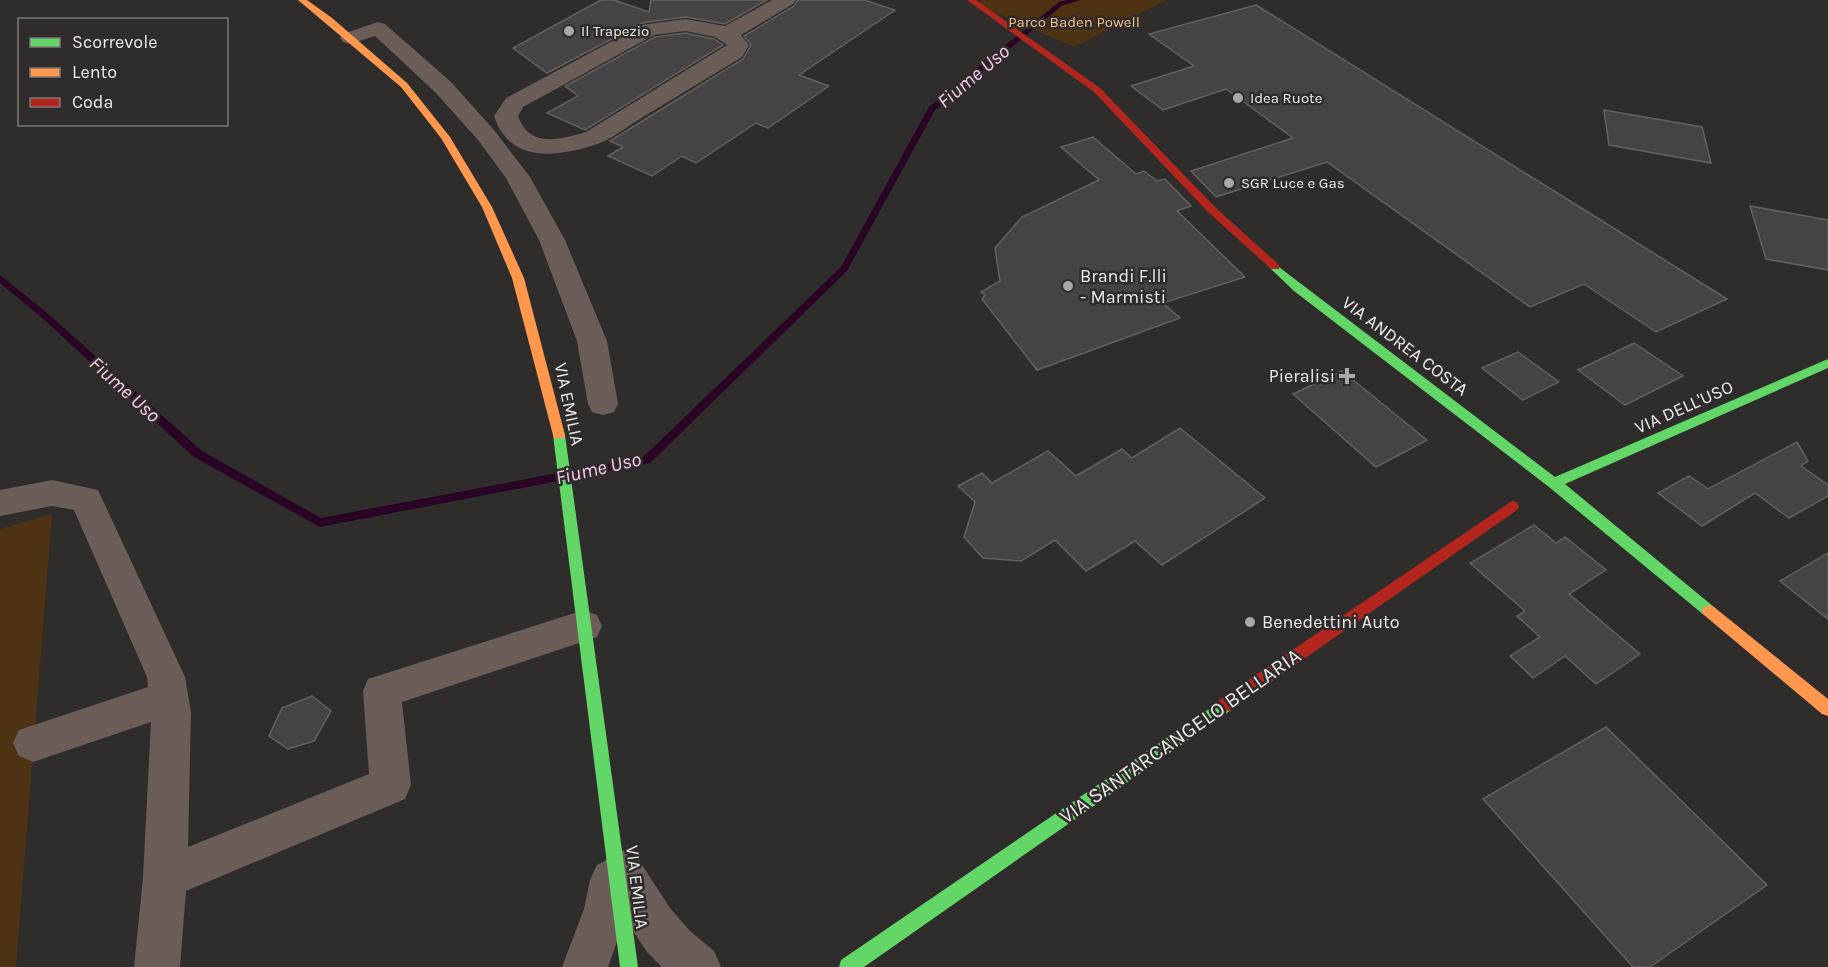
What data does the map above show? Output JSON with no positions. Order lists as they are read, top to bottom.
{
  "streets": {
    "street": [
      "VIA ANDREA COSTA",
      "VIA EMILIA",
      "VIA DELL'USO",
      "VIA SANTARCANGELO BELLARIA"
    ]
  },
  "crossings": [
    ["VIA ANDREA COSTA", "VIA DELL'USO"]
  ],
  "water": ["Fiume Uso"],
  "parks": ["Parco Baden Powell"],
  "places": {
    "other": [
      "Il Trapezio",
      "Idea Ruote",
      "SGR Luce e Gas",
      "Brandi F.lli - Marmisti",
      "Benedettini Auto"
    ],
    "health": ["Pieralisi"]
  },
  "legend": ["Scorrevole", "Lento", "Coda"]
}
